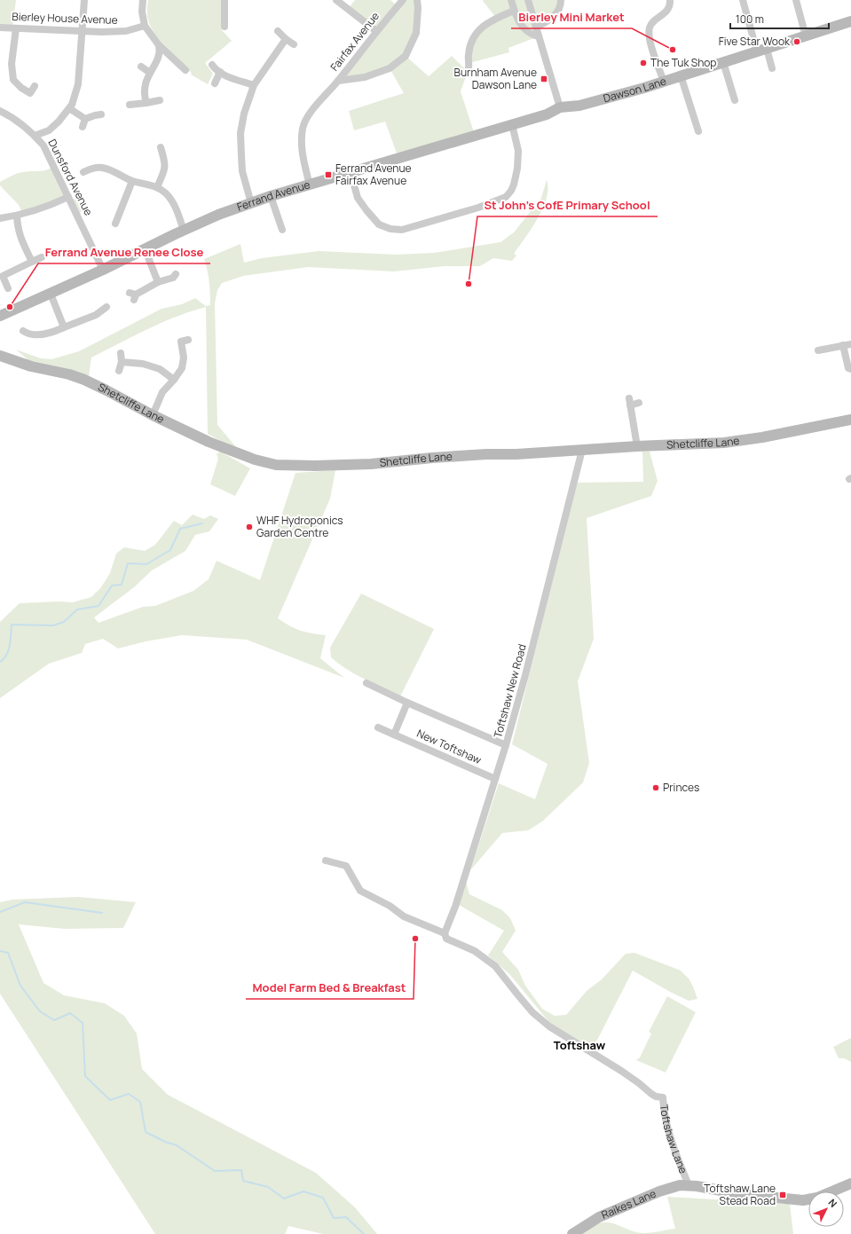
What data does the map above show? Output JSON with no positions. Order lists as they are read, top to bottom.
{
  "streets": {
    "street": [
      "Bierley House Avenue",
      "Fairfax Avenue",
      "Dawson Lane",
      "Dunsford Avenue",
      "Ferrand Avenue",
      "Shetcliffe Lane",
      "Toftshaw New Road",
      "New Toftshaw",
      "Toftshaw Lane",
      "Raikes Lane"
    ]
  },
  "crossings": [
    ["Fairfax Avenue", "Ferrand Avenue"],
    ["Dawson Lane", "Ferrand Avenue"],
    ["Dunsford Avenue", "Ferrand Avenue"],
    ["Shetcliffe Lane", "Toftshaw New Road"],
    ["Toftshaw New Road", "New Toftshaw"],
    ["Toftshaw New Road", "Toftshaw Lane"],
    ["Toftshaw Lane", "Raikes Lane"]
  ],
  "districts": ["Toftshaw"],
  "places": {
    "other": [
      "Five Star Wook",
      "Bierley Mini Market",
      "The Tuk Shop",
      "St John's CofE Primary School",
      "Ferrand Avenue Renee Close",
      "WHF Hydroponics Garden Centre",
      "Princes",
      "Model Farm Bed & Breakfast"
    ],
    "transit": ["Burnham Avenue Dawson Lane", "Ferrand Avenue Fairfax Avenue", "Toftshaw Lane Stead Road"]
  },
  "scale_bar": "100 m",
  "north": "top right"
}
